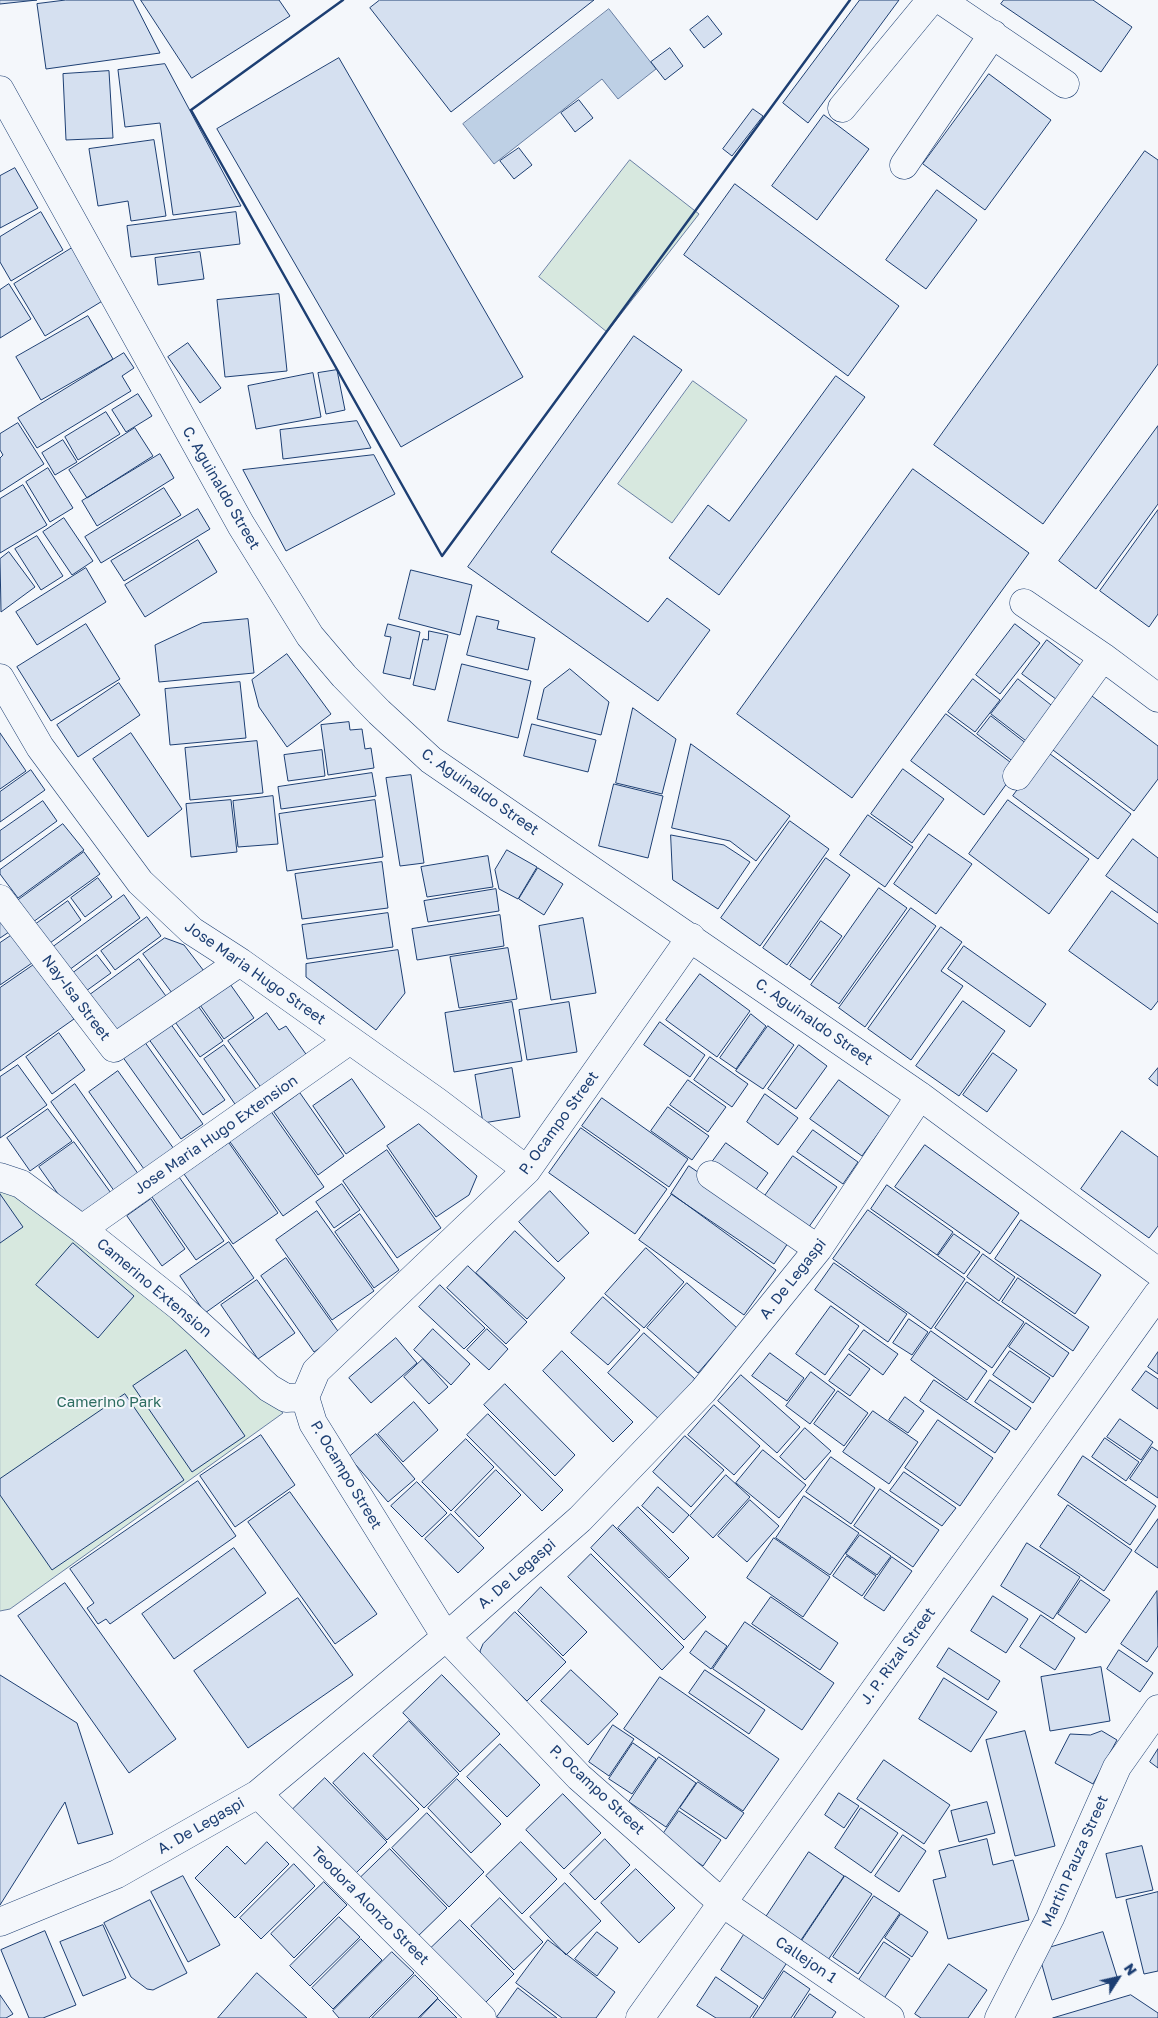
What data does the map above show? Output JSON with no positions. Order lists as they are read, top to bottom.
{
  "streets": {
    "street": [
      "C. Aguinaldo Street",
      "Jose Maria Hugo Street",
      "Nay-Isa Street",
      "P. Ocampo Street",
      "Jose Maria Hugo Extension",
      "A. De Legaspi",
      "Camerino Extension",
      "J. P. Rizal Street",
      "Martin Pauza Street",
      "Teodora Alonzo Street",
      "Callejon 1"
    ]
  },
  "crossings": [
    ["C. Aguinaldo Street", "P. Ocampo Street"],
    ["C. Aguinaldo Street", "A. De Legaspi"],
    ["Jose Maria Hugo Street", "Nay-Isa Street"],
    ["Jose Maria Hugo Street", "P. Ocampo Street"],
    ["Jose Maria Hugo Street", "Jose Maria Hugo Extension"],
    ["P. Ocampo Street", "A. De Legaspi"],
    ["P. Ocampo Street", "Camerino Extension"],
    ["P. Ocampo Street", "J. P. Rizal Street"],
    ["P. Ocampo Street", "Callejon 1"],
    ["Jose Maria Hugo Extension", "Camerino Extension"],
    ["A. De Legaspi", "Teodora Alonzo Street"],
    ["J. P. Rizal Street", "Callejon 1"]
  ],
  "parks": ["Camerino Park"],
  "north": "top right"
}
